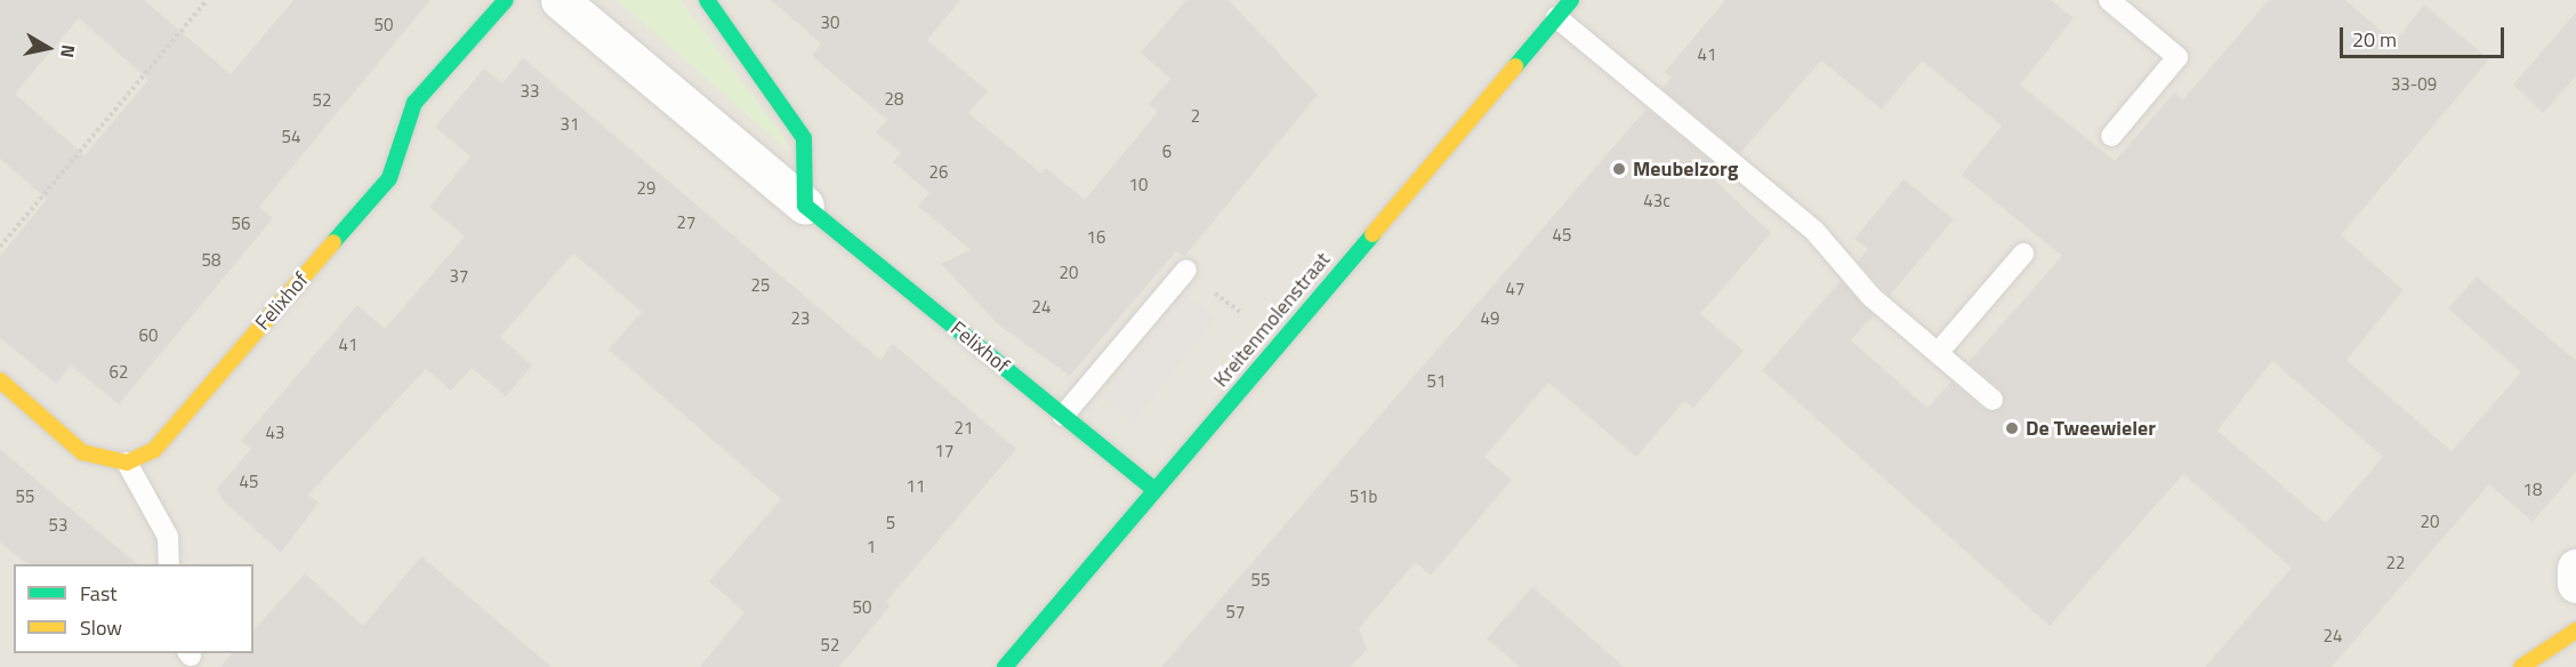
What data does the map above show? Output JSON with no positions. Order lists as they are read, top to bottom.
{
  "streets": {
    "street": ["Felixhof", "Kreitenmolenstraat"]
  },
  "crossings": [
    ["Felixhof", "Kreitenmolenstraat"]
  ],
  "places": ["Meubelzorg", "De Tweewieler"],
  "house_numbers": [
    "30",
    "50",
    "41",
    "33-09",
    "33",
    "28",
    "52",
    "2",
    "31",
    "54",
    "6",
    "26",
    "10",
    "29",
    "43c",
    "27",
    "56",
    "45",
    "16",
    "58",
    "20",
    "37",
    "25",
    "47",
    "24",
    "23",
    "49",
    "60",
    "41",
    "62",
    "51",
    "21",
    "43",
    "17",
    "45",
    "11",
    "18",
    "55",
    "51b",
    "20",
    "5",
    "53",
    "1",
    "22",
    "55",
    "50",
    "57",
    "24",
    "52"
  ],
  "legend": ["Fast", "Slow"],
  "scale_bar": "20 m",
  "north": "right"
}
